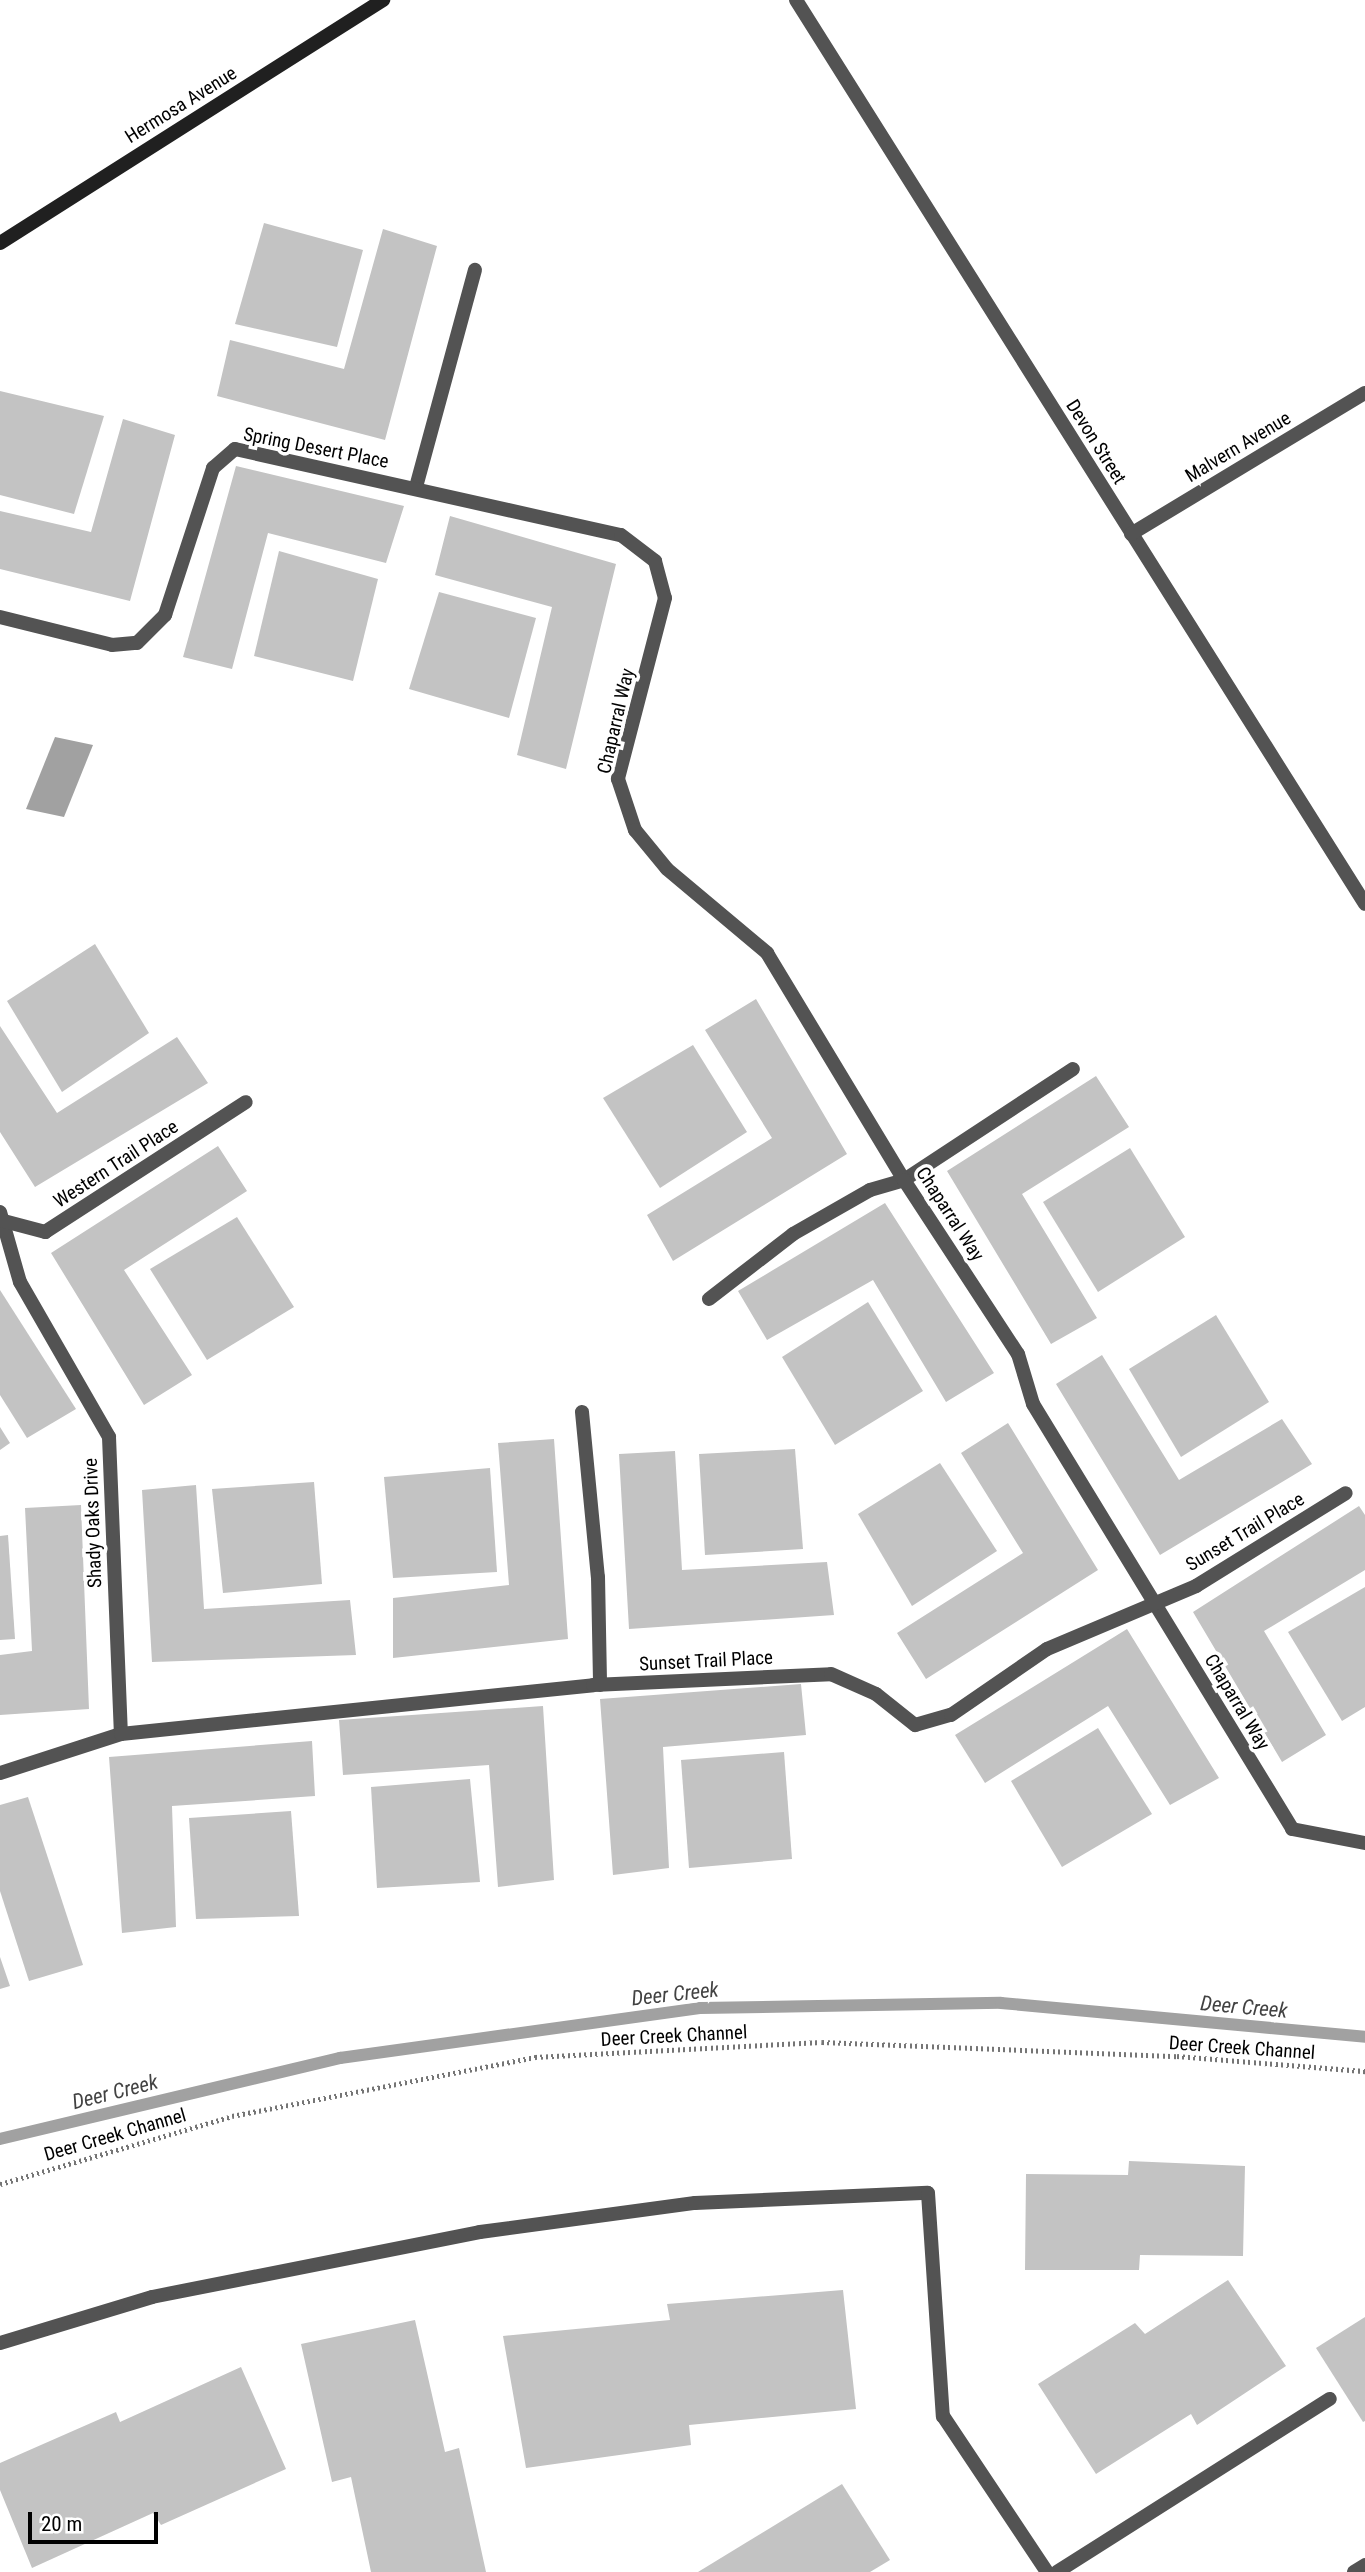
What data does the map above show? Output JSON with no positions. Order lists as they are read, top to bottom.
{
  "streets": {
    "street": [
      "Hermosa Avenue",
      "Devon Street",
      "Malvern Avenue",
      "Spring Desert Place",
      "Chaparral Way",
      "Western Trail Place",
      "Shady Oaks Drive",
      "Sunset Trail Place"
    ],
    "path": ["Deer Creek Channel"]
  },
  "crossings": [
    ["Devon Street", "Malvern Avenue"],
    ["Spring Desert Place", "Chaparral Way"],
    ["Chaparral Way", "Sunset Trail Place"],
    ["Western Trail Place", "Shady Oaks Drive"],
    ["Shady Oaks Drive", "Sunset Trail Place"]
  ],
  "water": ["Deer Creek"],
  "scale_bar": "20 m"
}
